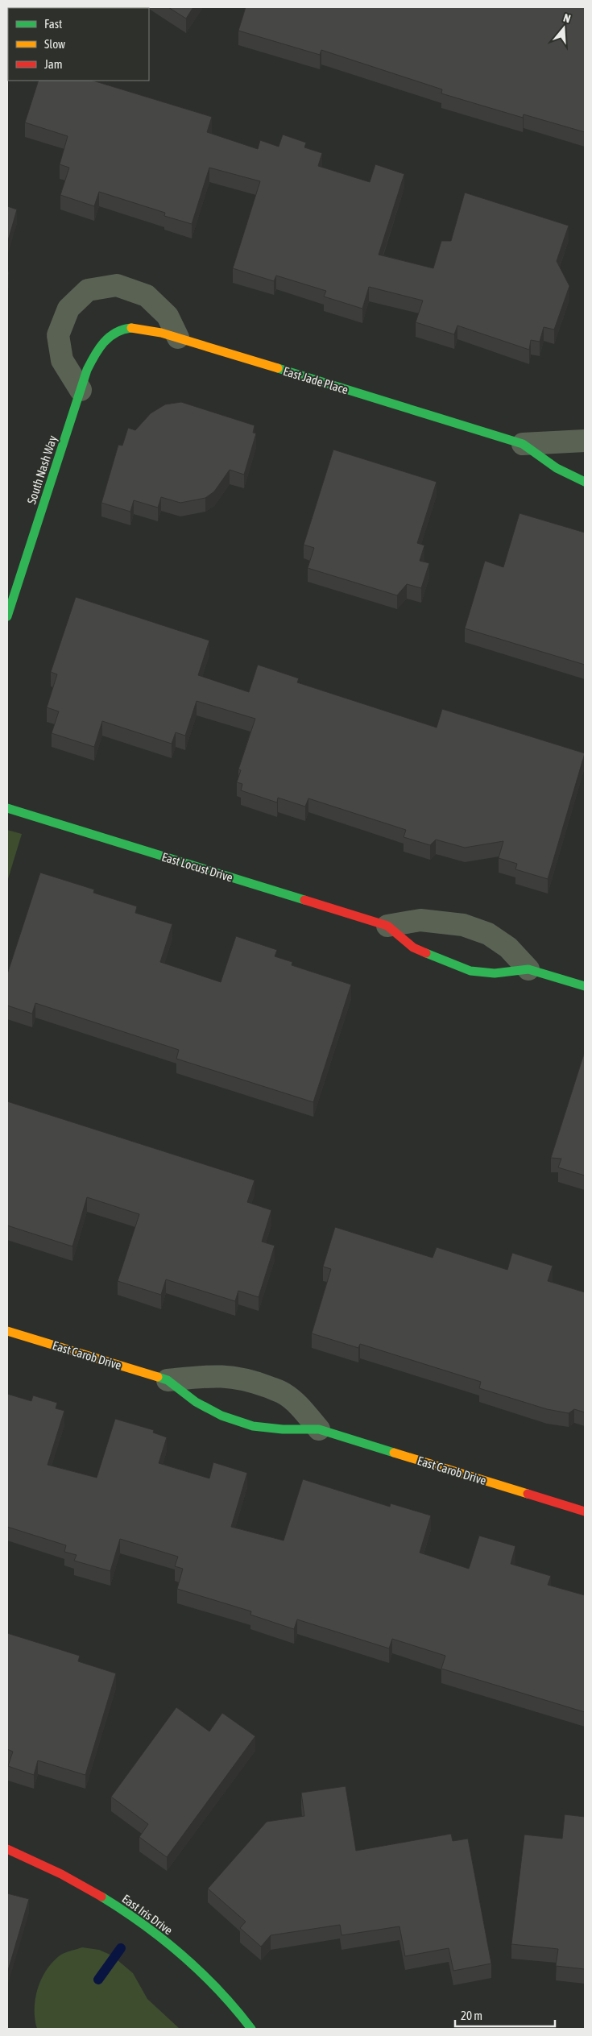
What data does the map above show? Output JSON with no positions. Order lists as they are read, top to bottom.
{
  "streets": {
    "street": [
      "East Jade Place",
      "South Nash Way",
      "East Locust Drive",
      "East Carob Drive",
      "East Iris Drive"
    ]
  },
  "crossings": [
    ["East Jade Place", "South Nash Way"]
  ],
  "legend": ["Fast", "Slow", "Jam"],
  "scale_bar": "20 m",
  "north": "top"
}
